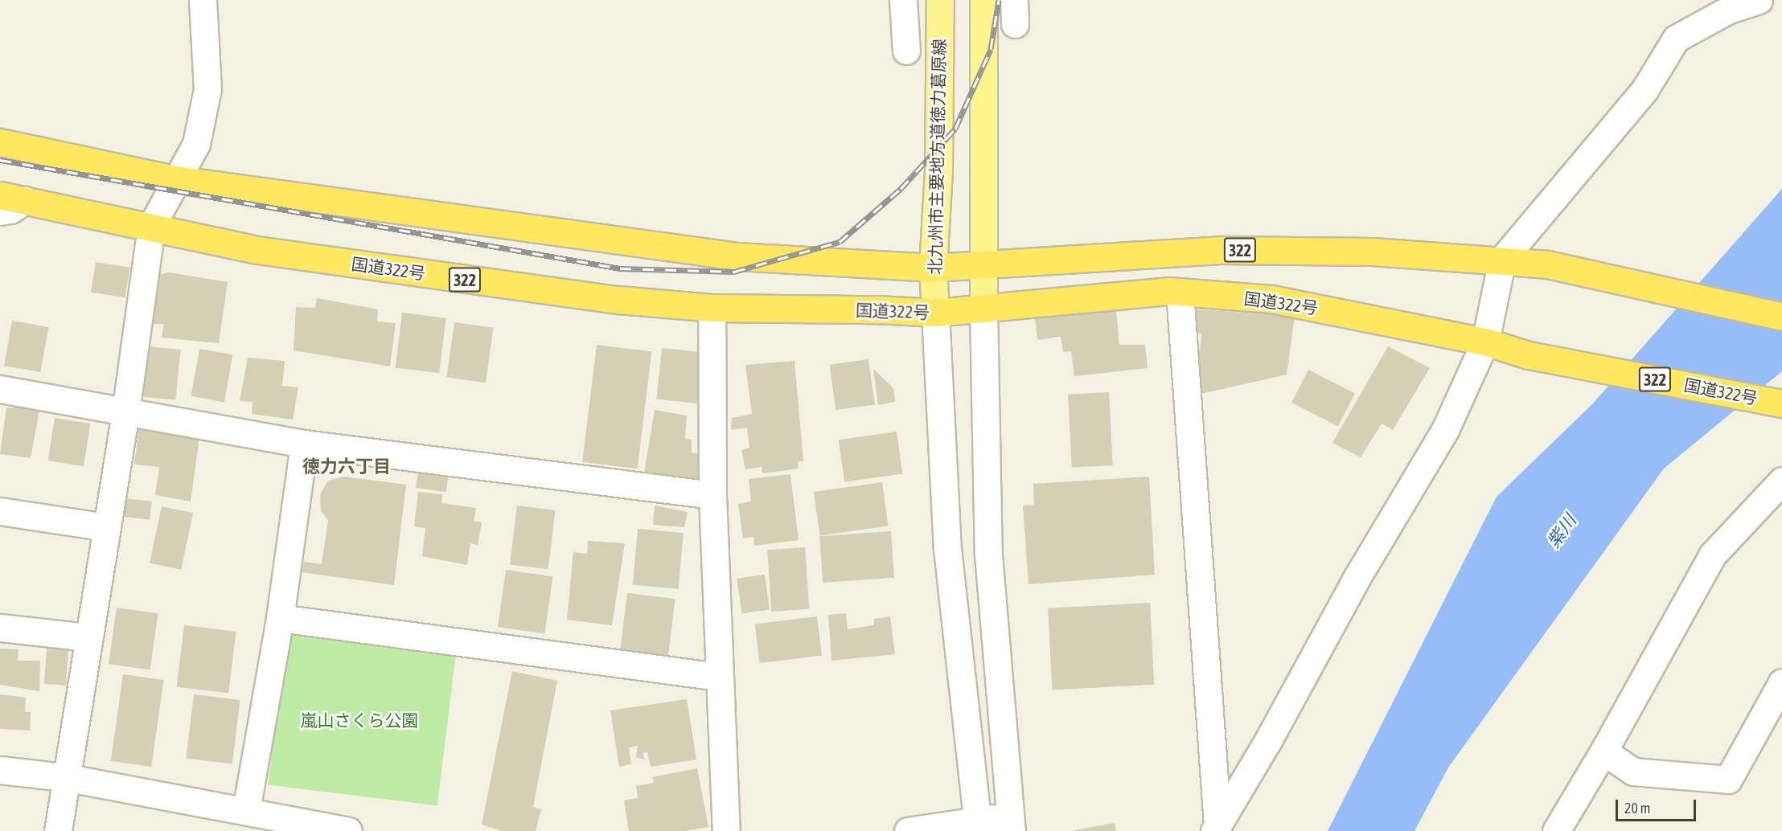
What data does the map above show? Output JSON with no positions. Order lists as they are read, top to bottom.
{
  "streets": {
    "highway": ["322", "国道322号"],
    "main road": ["北九州市主要地方道徳力葛原線"]
  },
  "crossings": [
    ["北九州市主要地方道徳力葛原線", "322"],
    ["北九州市主要地方道徳力葛原線", "国道322号"]
  ],
  "districts": ["徳力六丁目"],
  "water": ["紫川"],
  "parks": ["嵐山さくら公園"],
  "scale_bar": "20 m"
}
